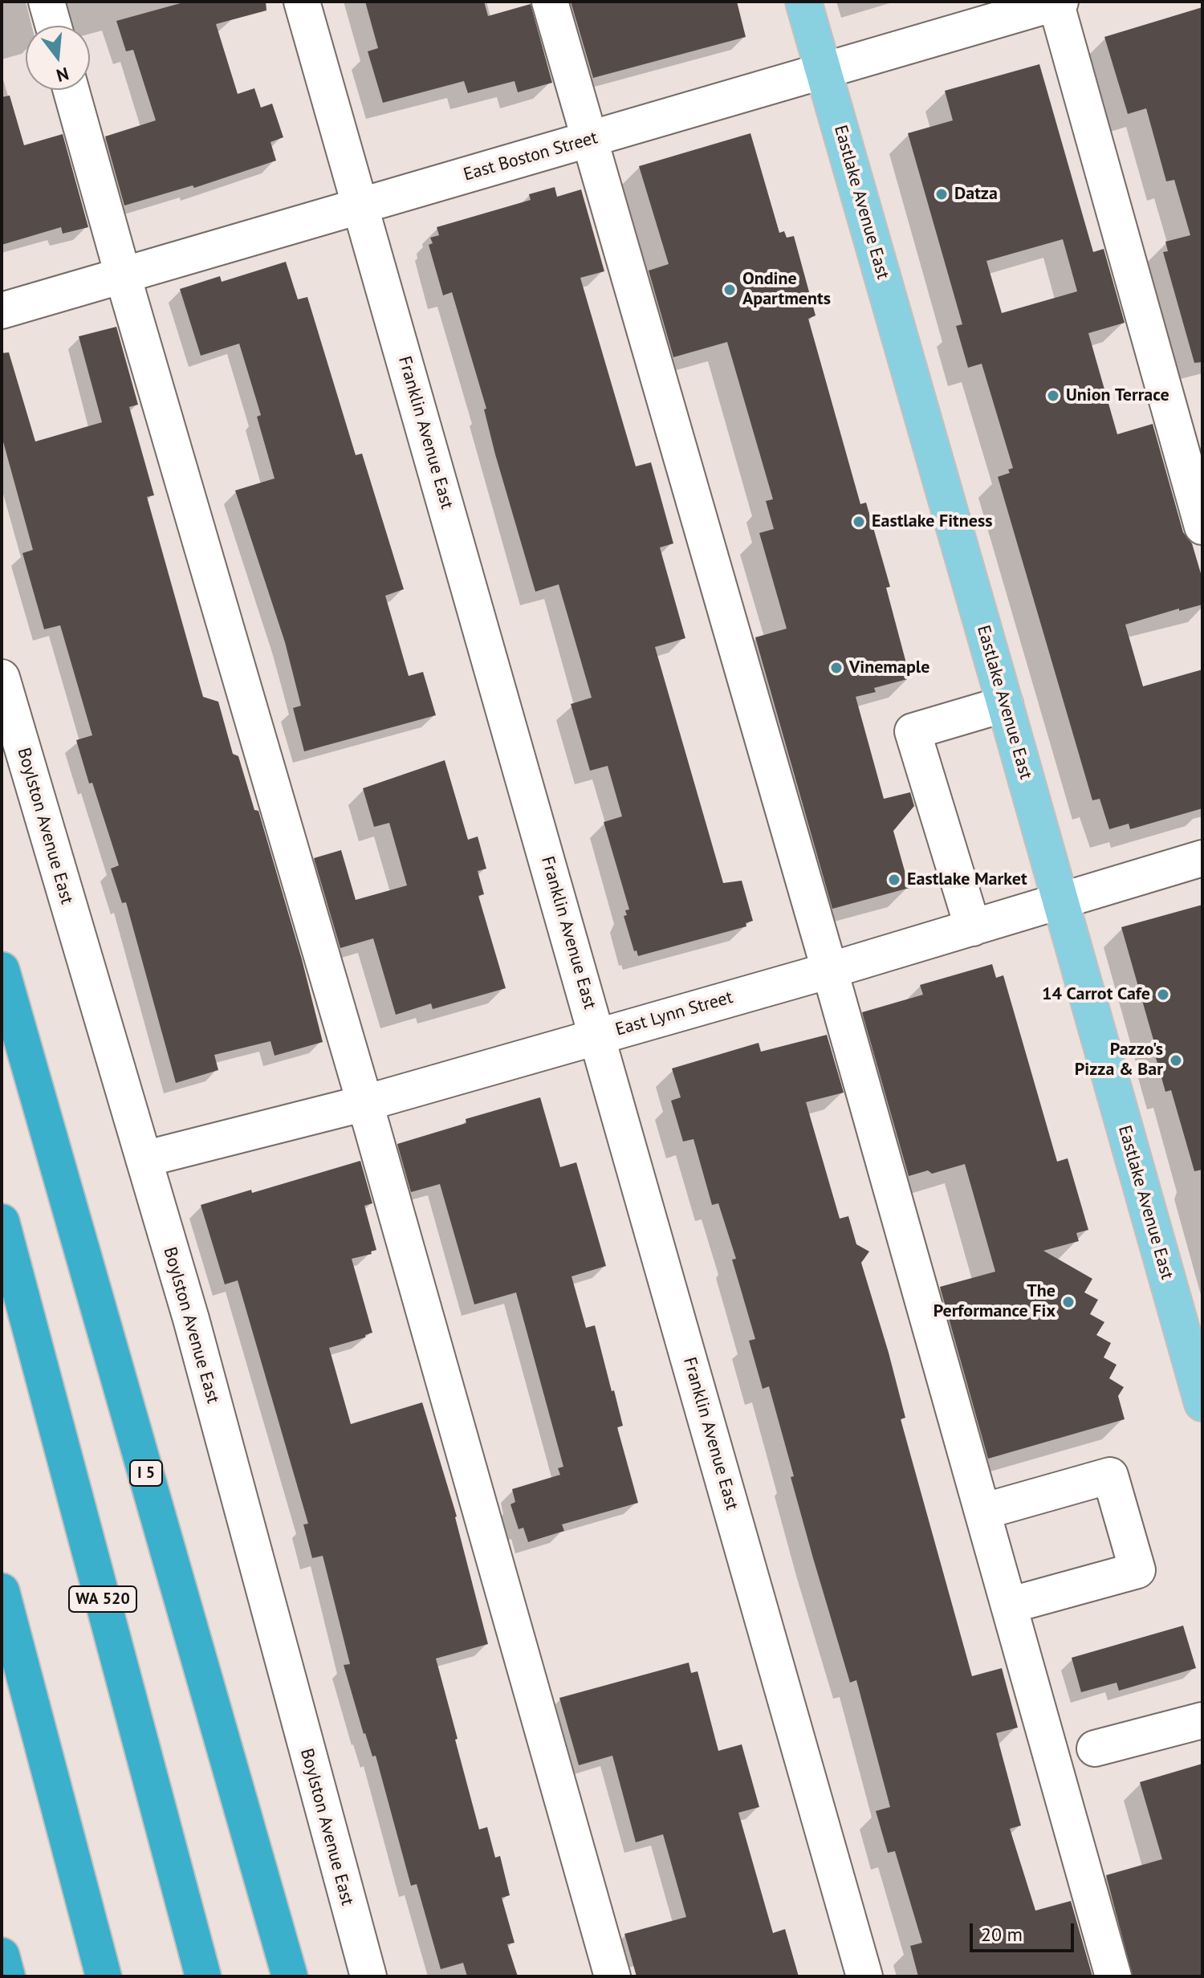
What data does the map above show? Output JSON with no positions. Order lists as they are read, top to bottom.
{
  "streets": {
    "highway": ["I 5", "WA 520"],
    "main road": ["Eastlake Avenue East"],
    "street": [
      "East Boston Street",
      "Franklin Avenue East",
      "Boylston Avenue East",
      "East Lynn Street"
    ]
  },
  "crossings": [
    ["East Boston Street", "Eastlake Avenue East"],
    ["East Boston Street", "Franklin Avenue East"],
    ["Eastlake Avenue East", "East Lynn Street"],
    ["Franklin Avenue East", "East Lynn Street"],
    ["Boylston Avenue East", "East Lynn Street"]
  ],
  "places": [
    "Datza",
    "Ondine Apartments",
    "Union Terrace",
    "Eastlake Fitness",
    "Vinemaple",
    "Eastlake Market",
    "14 Carrot Cafe",
    "Pazzo's Pizza & Bar",
    "The Performance Fix"
  ],
  "scale_bar": "20 m",
  "north": "bottom"
}
